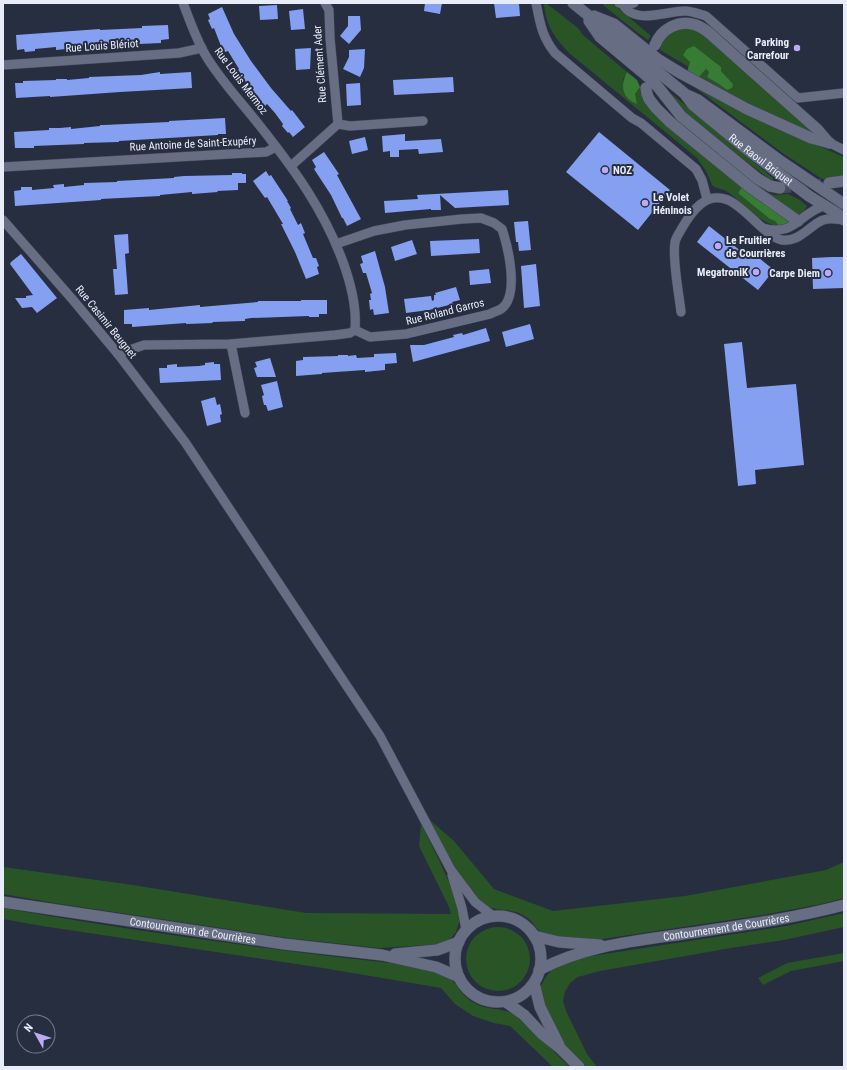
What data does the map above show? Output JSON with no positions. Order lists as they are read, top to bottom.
{
  "streets": {
    "street": [
      "Rue Louis Blériot",
      "Rue Clément Ader",
      "Rue Louis Mermoz",
      "Rue Antoine de Saint-Exupéry",
      "Rue Raoul Briquet",
      "Rue Roland Garros",
      "Rue Casimir Beugnet",
      "Contournement de Courrières"
    ]
  },
  "crossings": [
    ["Rue Louis Blériot", "Rue Louis Mermoz"],
    ["Rue Louis Mermoz", "Rue Antoine de Saint-Exupéry"]
  ],
  "places": [
    "Parking Carrefour",
    "NOZ",
    "Le Volet Héninois",
    "Le Fruitier de Courrières",
    "MegatroniK",
    "Carpe Diem"
  ],
  "north": "top left"
}
